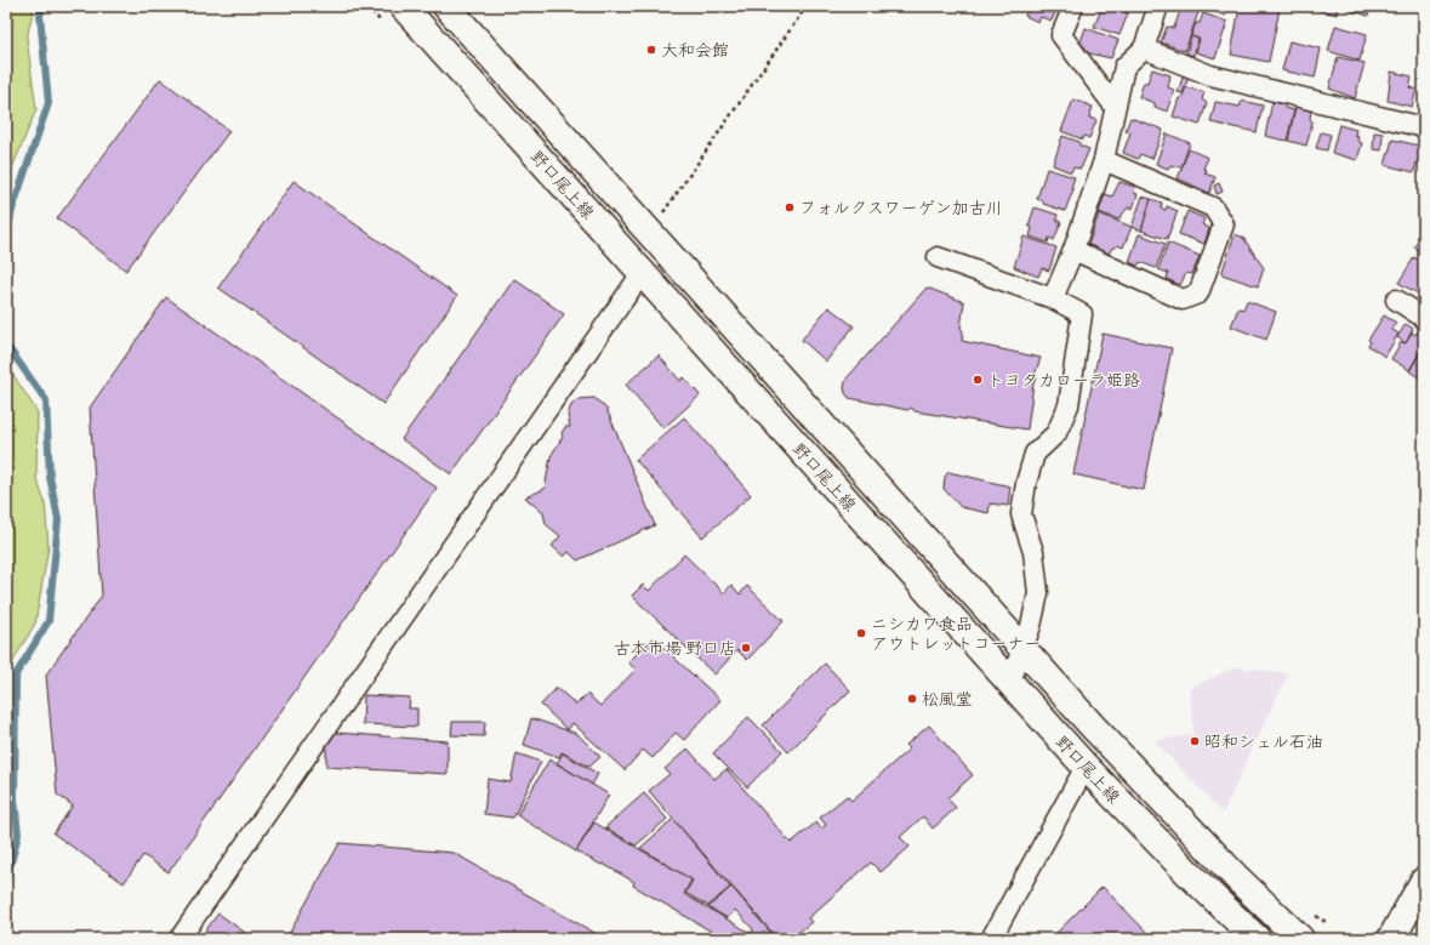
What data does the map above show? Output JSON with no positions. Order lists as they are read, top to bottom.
{
  "streets": {
    "main road": ["野口尾上線"]
  },
  "places": [
    "大和会館",
    "フォルクスワーゲン加古川",
    "トヨタカローラ姫路",
    "ニシカワ食品 アウトレットコーナー",
    "古本市場 野口店",
    "松風堂",
    "昭和シェル石油"
  ]
}
